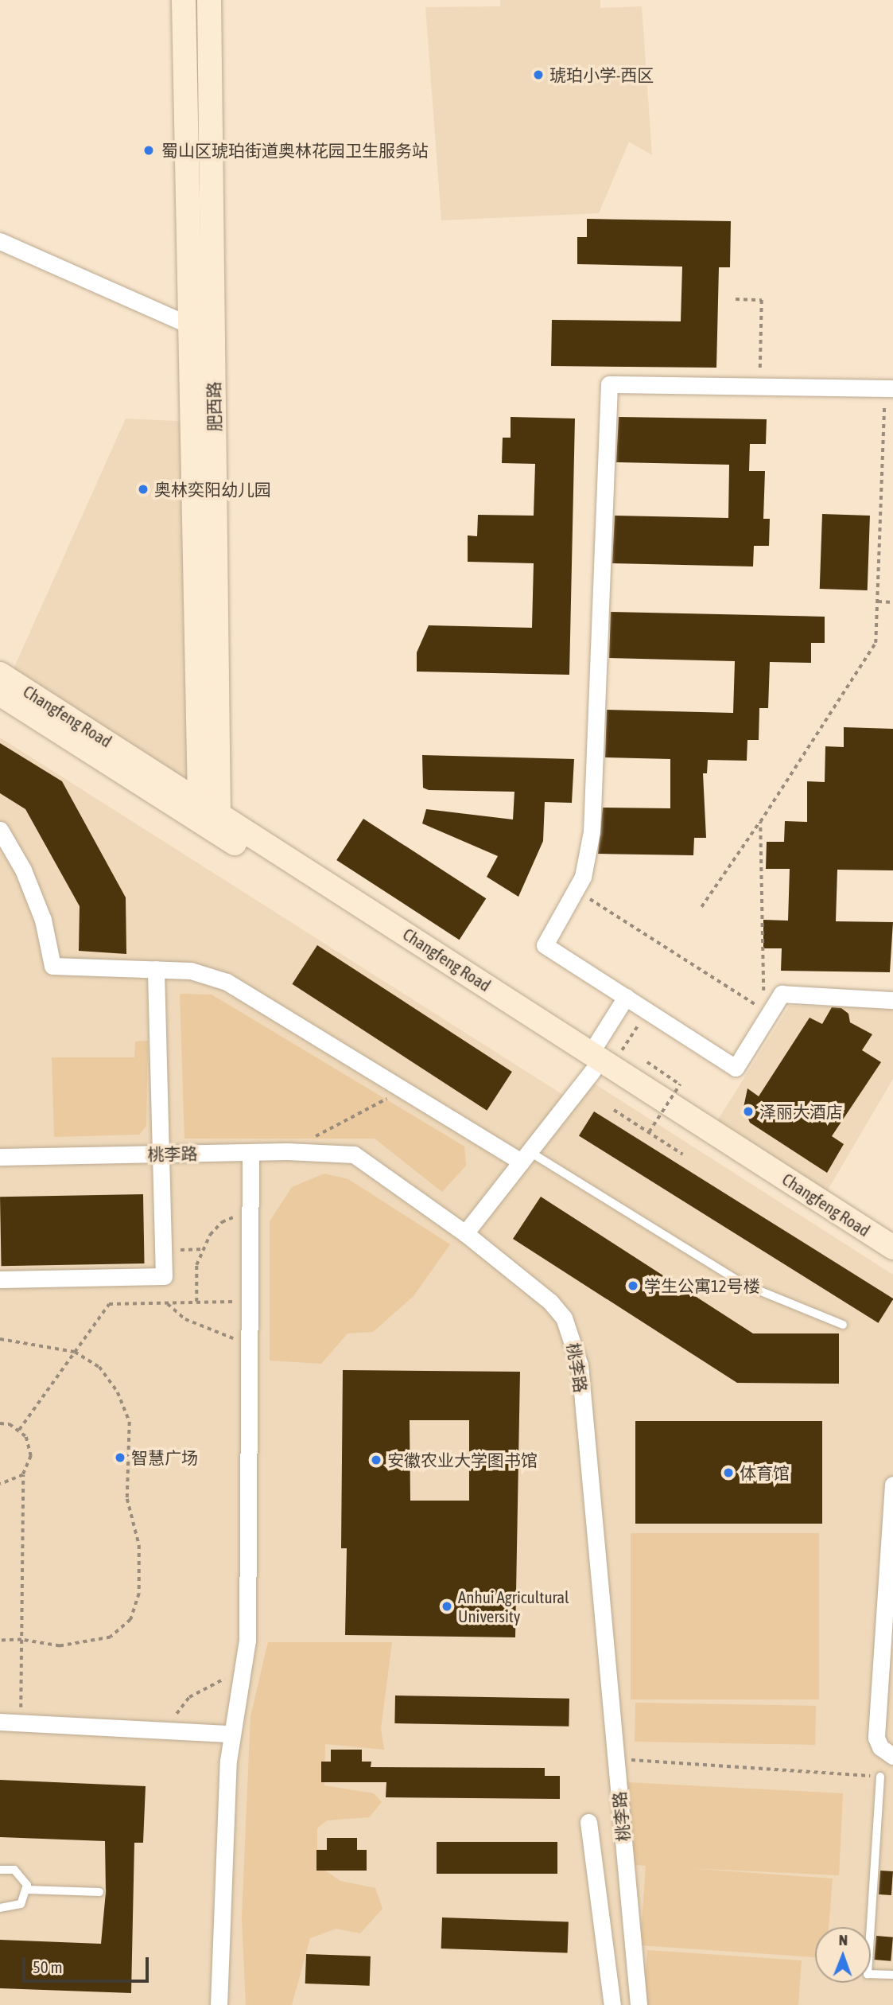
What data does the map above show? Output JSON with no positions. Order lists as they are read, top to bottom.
{
  "streets": {
    "main road": ["肥西路", "Changfeng Road"],
    "street": ["桃李路"]
  },
  "crossings": [
    ["肥西路", "Changfeng Road"]
  ],
  "places": [
    "琥珀小学-西区",
    "蜀山区琥珀街道奥林花园卫生服务站",
    "奥林奕阳幼儿园",
    "泽丽大酒店",
    "学生公寓12号楼",
    "智慧广场",
    "安徽农业大学图书馆",
    "体育馆",
    "Anhui Agricultural University"
  ],
  "scale_bar": "50 m",
  "north": "top"
}
